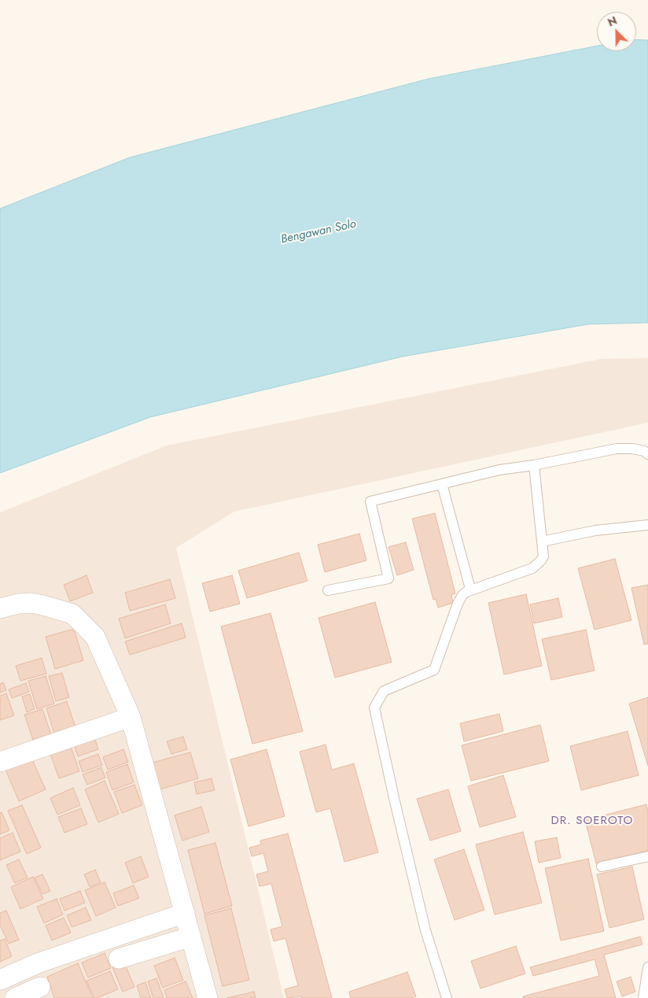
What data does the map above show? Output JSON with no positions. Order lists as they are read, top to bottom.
{
  "districts": ["DR. SOEROTO"],
  "water": ["Bengawan Solo"],
  "north": "top left"
}
